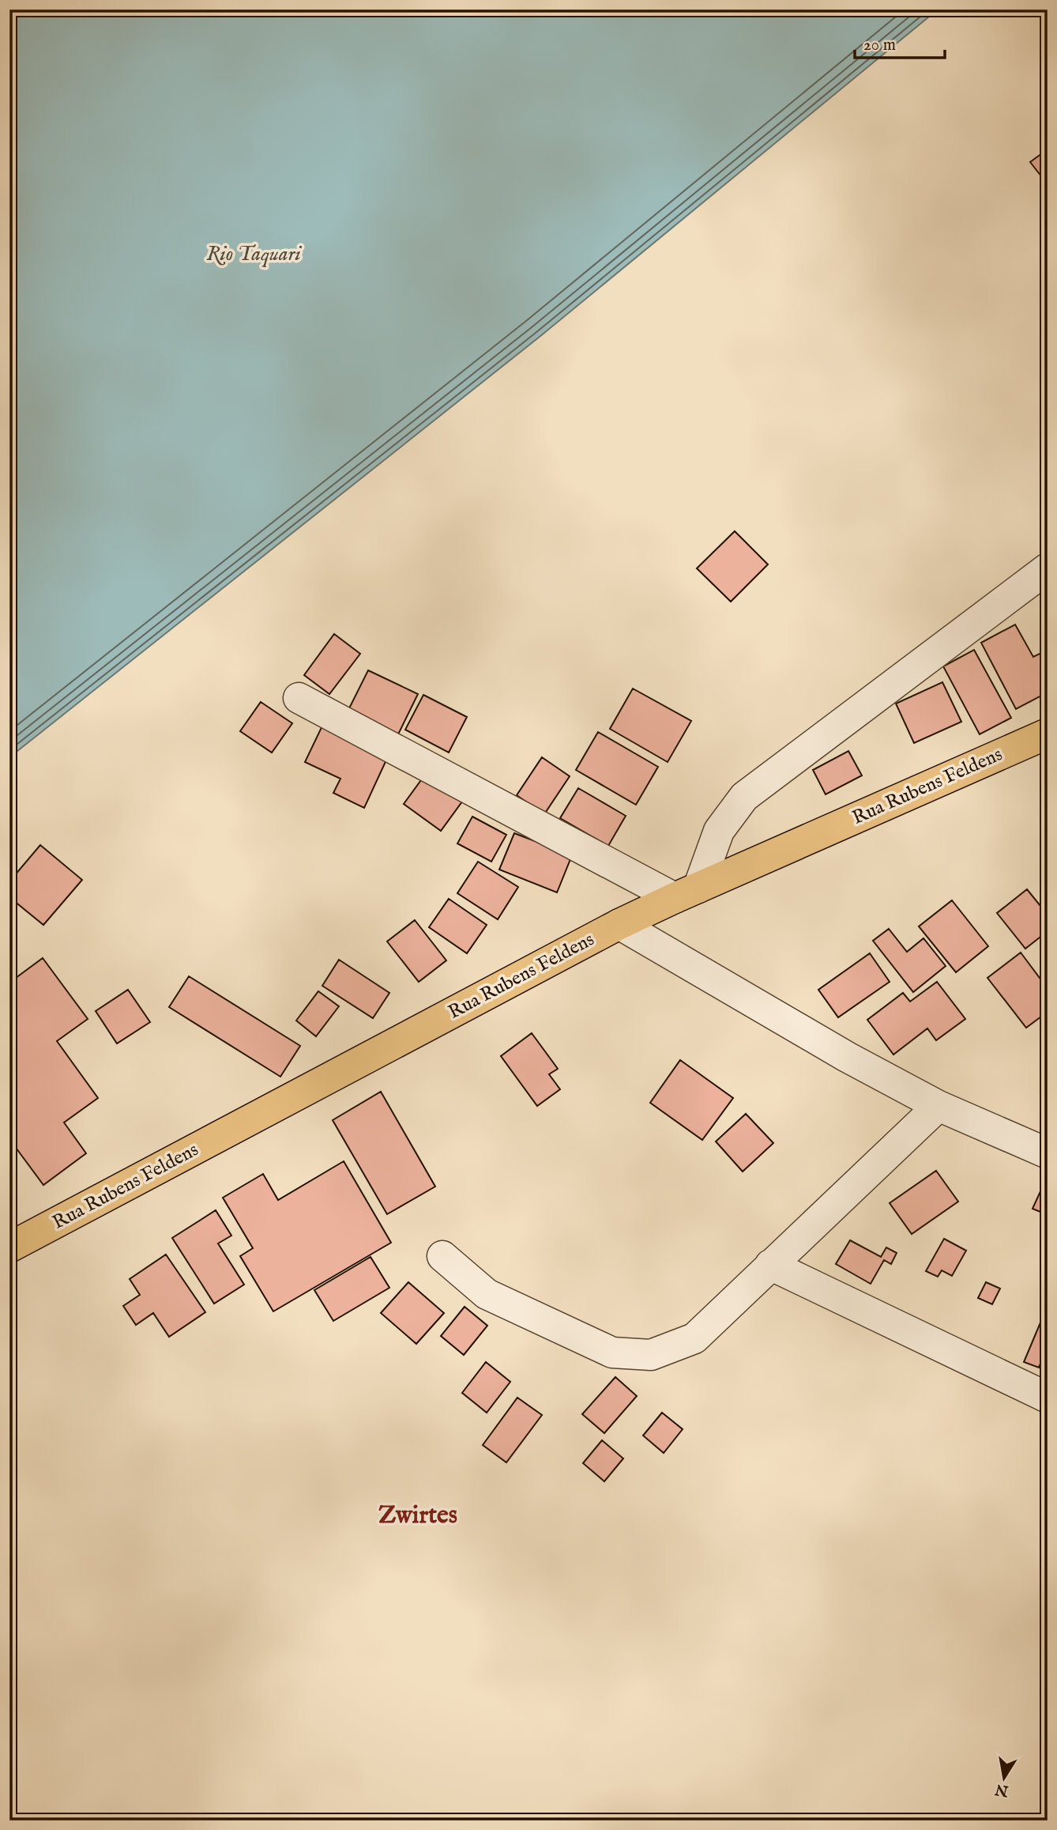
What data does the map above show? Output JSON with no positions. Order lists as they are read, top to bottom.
{
  "streets": {
    "main road": ["Rua Rubens Feldens"]
  },
  "districts": ["Zwirtes"],
  "water": ["Rio Taquari"],
  "scale_bar": "20 m",
  "north": "bottom"
}
